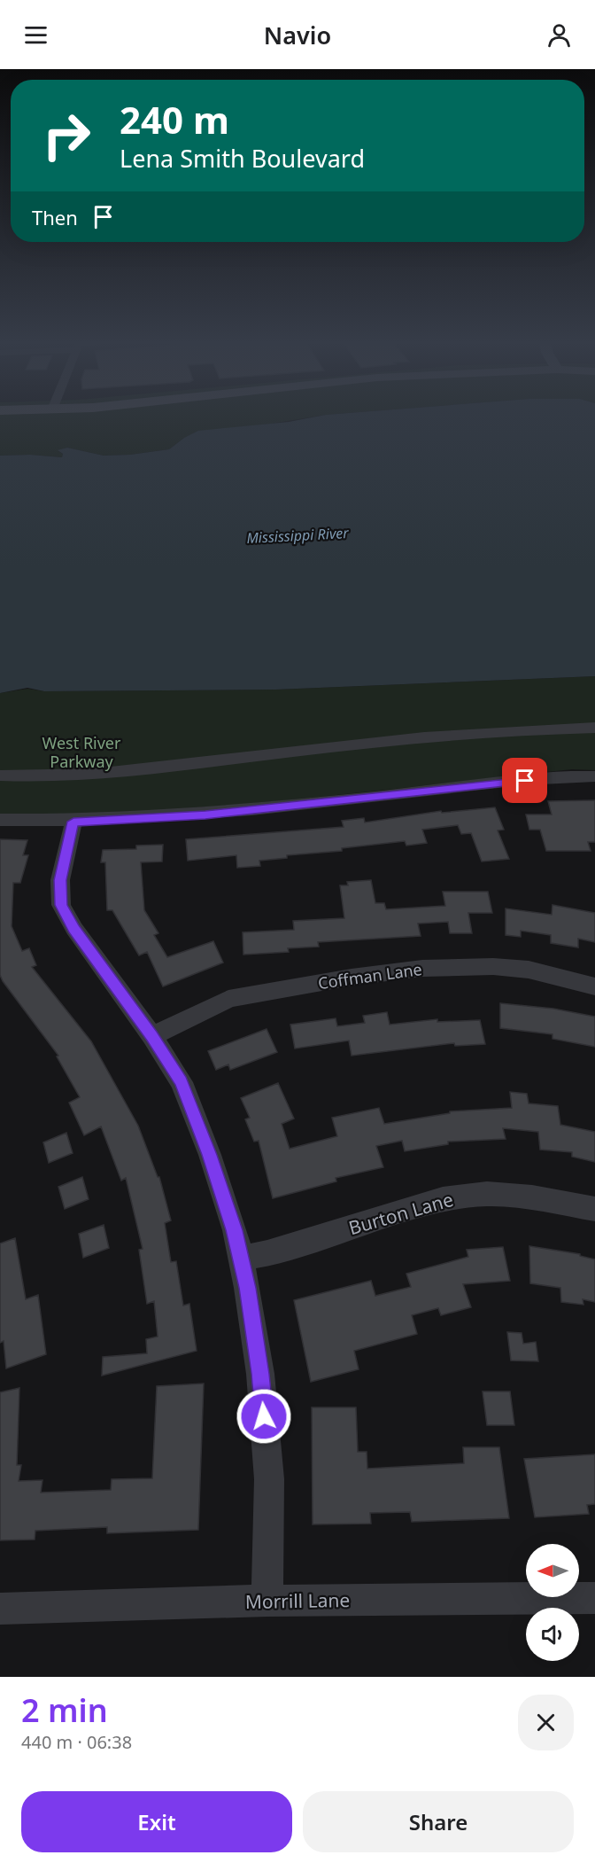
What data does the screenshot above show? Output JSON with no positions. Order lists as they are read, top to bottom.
{
  "streets": {
    "street": ["Coffman Lane", "Burton Lane", "Morrill Lane"]
  },
  "water": ["Mississippi River"],
  "parks": ["West River Parkway"],
  "north": "left",
  "page": {
    "header": "Navio",
    "turn": ["240 m", "Lena Smith Boulevard"],
    "then": "Then",
    "heading": ["2 min", "440 m · 06:38"],
    "buttons": ["Exit", "Share"]
  }
}
